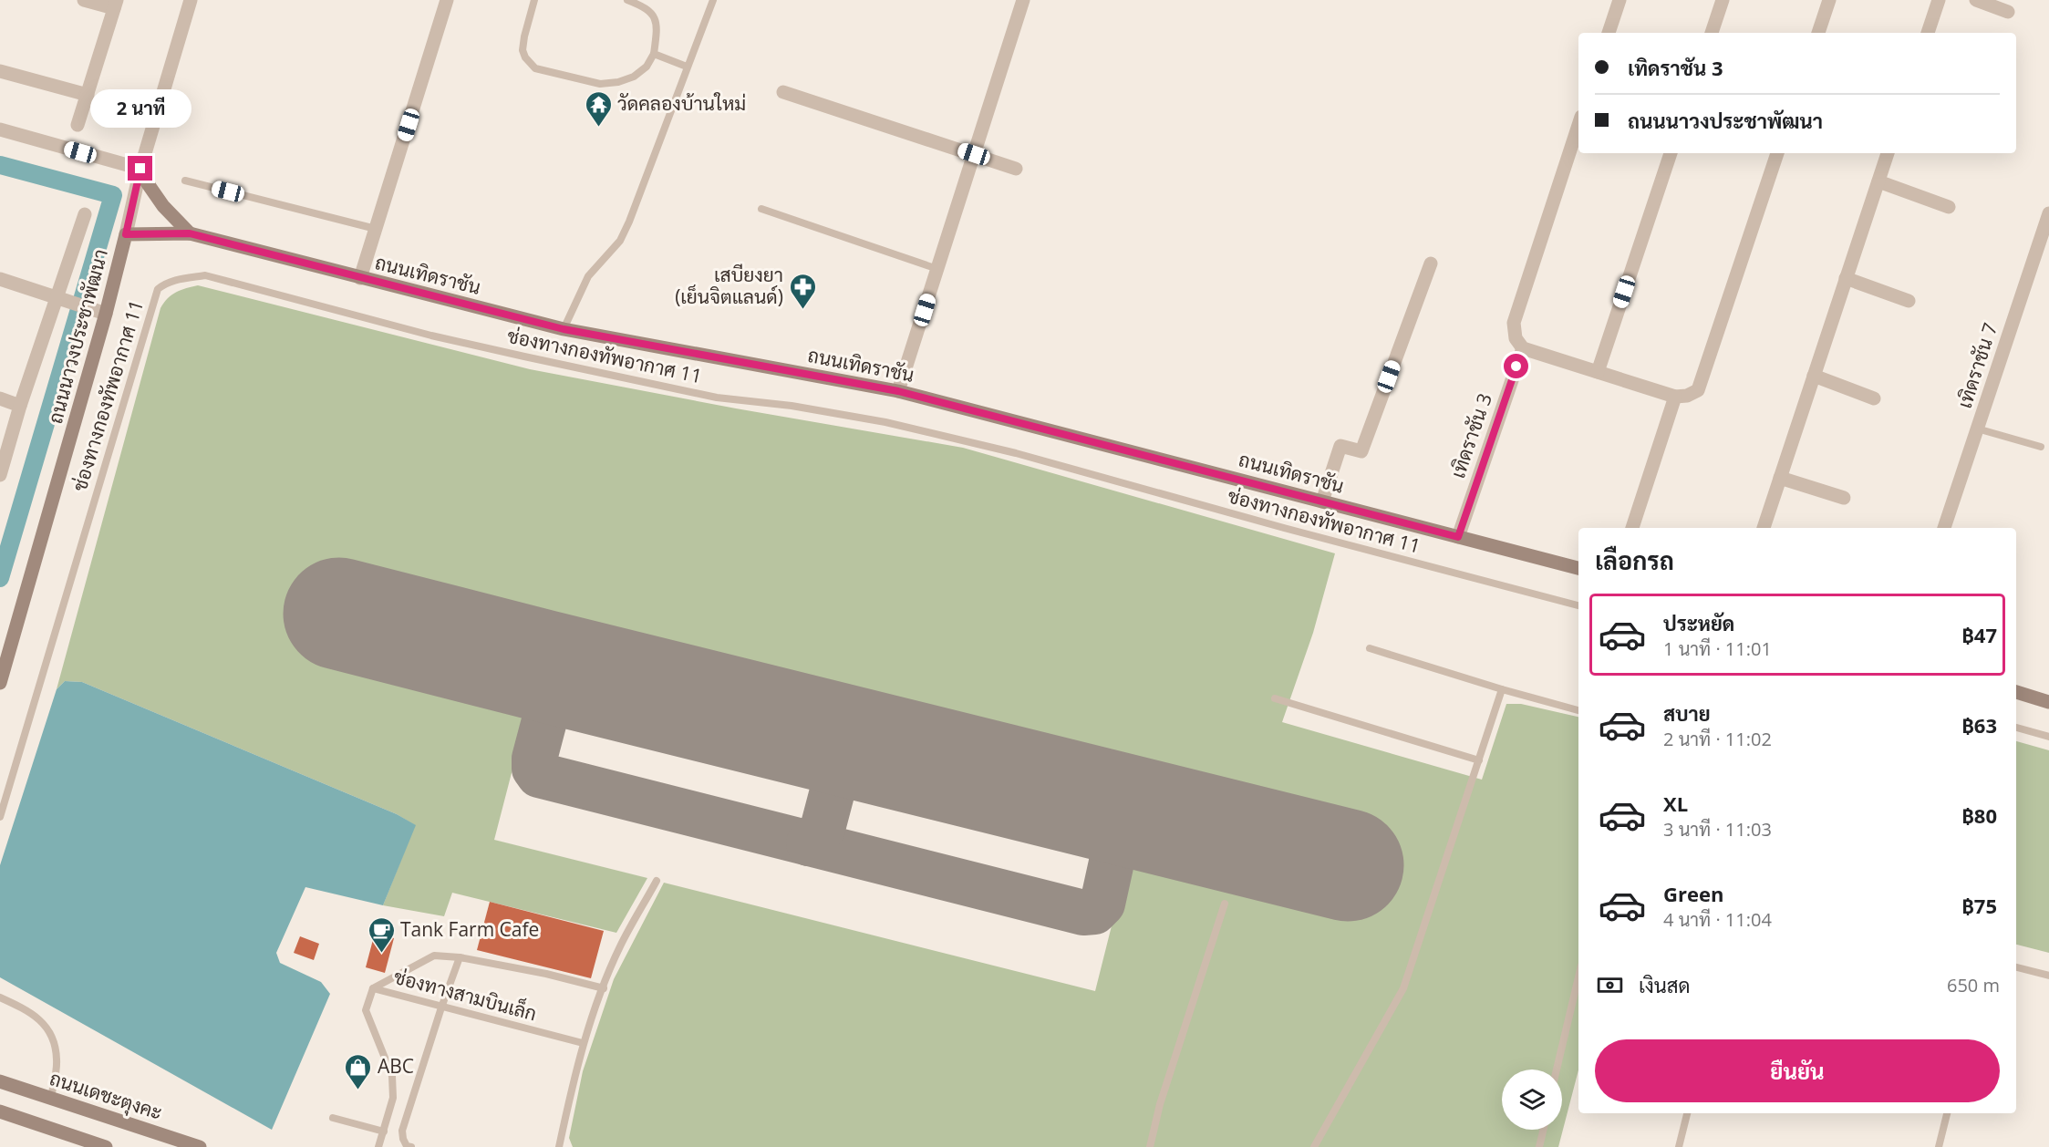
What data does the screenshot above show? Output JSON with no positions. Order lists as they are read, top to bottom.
{
  "streets": {
    "street": [
      "ถนนเทิดราชัน",
      "ถนนนาวงประชาพัฒนา",
      "เทิดราชัน 7",
      "เทิดราชัน 3",
      "ถนนเดชะตุงคะ"
    ],
    "lane": ["ช่องทางกองทัพอากาศ 11", "ช่องทางสามบินเล็ก"]
  },
  "crossings": [
    ["ถนนเทิดราชัน", "ถนนนาวงประชาพัฒนา"],
    ["ถนนเทิดราชัน", "เทิดราชัน 3"]
  ],
  "places": {
    "temple": ["วัดคลองบ้านใหม่"],
    "pharmacy": ["เสบียงยา (เย็นจิตแลนด์)"],
    "cafe": ["Tank Farm Cafe"],
    "shop": ["ABC"]
  },
  "page": {
    "banner": ["เทิดราชัน 3", "ถนนนาวงประชาพัฒนา"],
    "bubble": "2 นาที",
    "heading": "เลือกรถ",
    "list": [
      {
        "name": "ประหยัด",
        "note": "1 นาที · 11:01",
        "value": "฿47"
      },
      {
        "name": "สบาย",
        "note": "2 นาที · 11:02",
        "value": "฿63"
      },
      {
        "name": "XL",
        "note": "3 นาที · 11:03",
        "value": "฿80"
      },
      {
        "name": "Green",
        "note": "4 นาที · 11:04",
        "value": "฿75"
      }
    ],
    "pay": ["เงินสด", "650 m"],
    "buttons": "ยืนยัน"
  }
}
